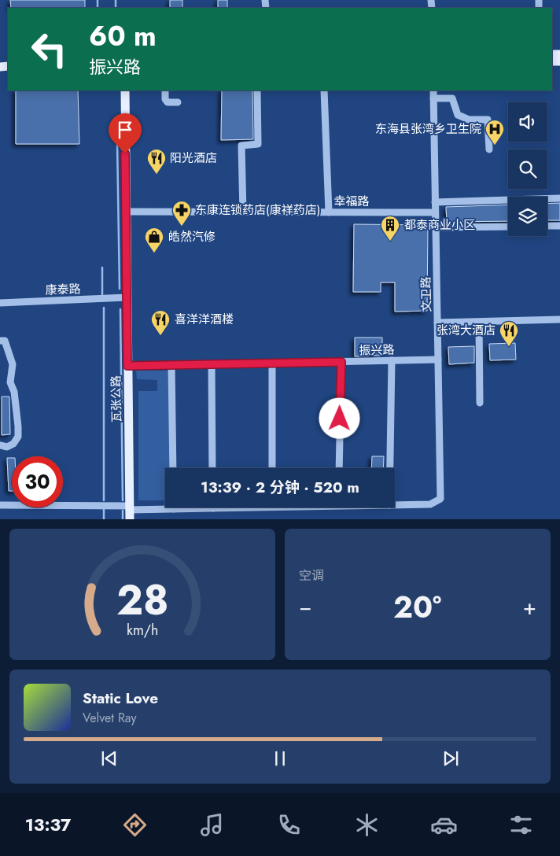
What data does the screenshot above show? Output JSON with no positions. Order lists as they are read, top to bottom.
{
  "streets": {
    "main road": ["瓦张公路"],
    "street": [
      "幸福路",
      "康泰路",
      "文卫路",
      "振兴路"
    ]
  },
  "crossings": [
    ["幸福路", "文卫路"],
    ["幸福路", "瓦张公路"],
    ["康泰路", "瓦张公路"],
    ["文卫路", "振兴路"],
    ["振兴路", "瓦张公路"]
  ],
  "places": {
    "hospital": ["东海县张湾乡卫生院"],
    "restaurant": ["阳光酒店", "喜洋洋酒楼", "张湾大酒店"],
    "pharmacy": ["东康连锁药店(康祥药店)"],
    "building": ["都泰商业小区"],
    "shop": ["皓然汽修"]
  },
  "page": {
    "turn": ["60 m", "振兴路"],
    "limit": "30",
    "trip": "13:39 · 2 分钟 · 520 m",
    "tile": "空调",
    "heat": ["−", "20°", "+"],
    "song": ["Static Love", "Velvet Ray"],
    "tabs": "13:37",
    "gauge": ["28", "km/h"]
  }
}
